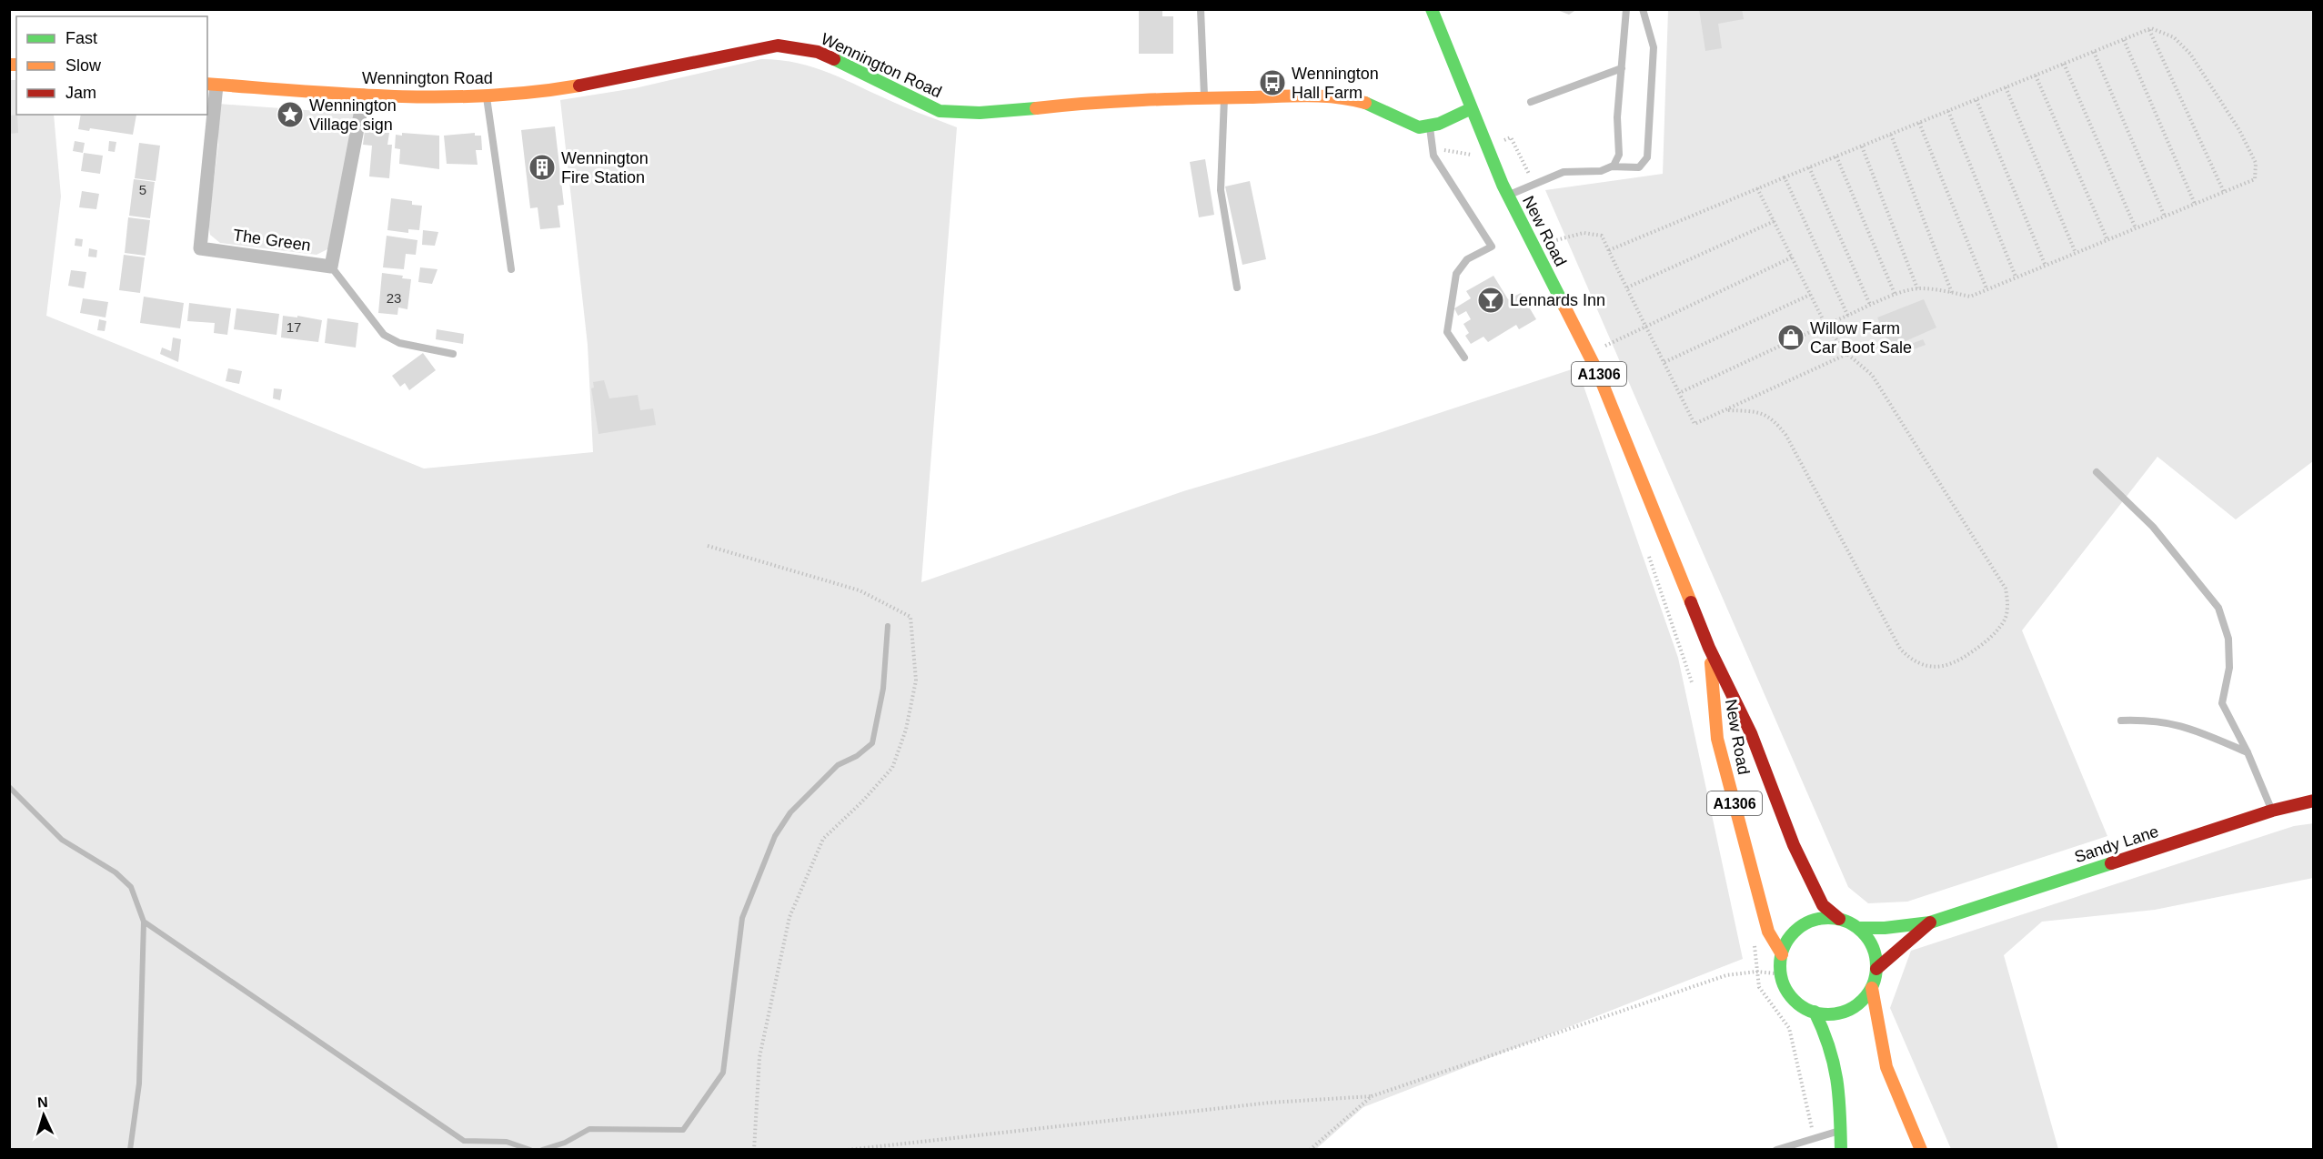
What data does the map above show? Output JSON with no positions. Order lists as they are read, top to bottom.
{
  "streets": {
    "main road": [
      "Wennington Road",
      "New Road",
      "A1306",
      "Sandy Lane"
    ],
    "street": ["The Green"]
  },
  "crossings": [
    ["Wennington Road", "The Green"],
    ["New Road", "Sandy Lane"]
  ],
  "places": {
    "bus stop": ["Wennington Hall Farm"],
    "place": ["Wennington Village sign"],
    "building": ["Wennington Fire Station"],
    "bar": ["Lennards Inn"],
    "shop": ["Willow Farm Car Boot Sale"]
  },
  "house_numbers": ["5", "23", "17"],
  "legend": ["Fast", "Slow", "Jam"],
  "north": "top"
}
